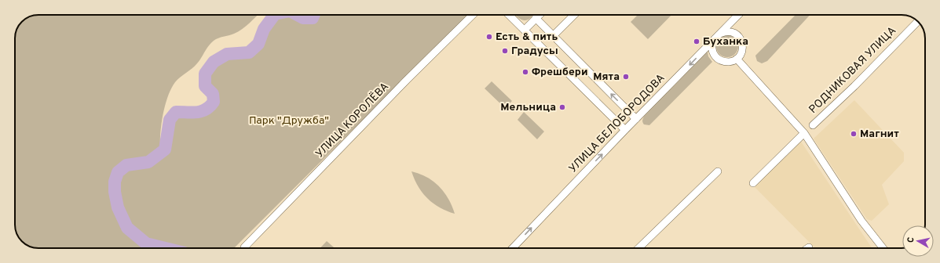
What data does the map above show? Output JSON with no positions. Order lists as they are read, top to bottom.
{
  "streets": {
    "street": ["РОДНИКОВАЯ УЛИЦА", "УЛИЦА КОРОЛЁВА", "УЛИЦА БЕЛОБОРОДОВА"]
  },
  "parks": ["Парк \"Дружба\""],
  "places": [
    "Есть & пить",
    "Буханка",
    "Градусы",
    "Фрешбери",
    "Мята",
    "Мельница",
    "Магнит"
  ],
  "north": "left"
}
